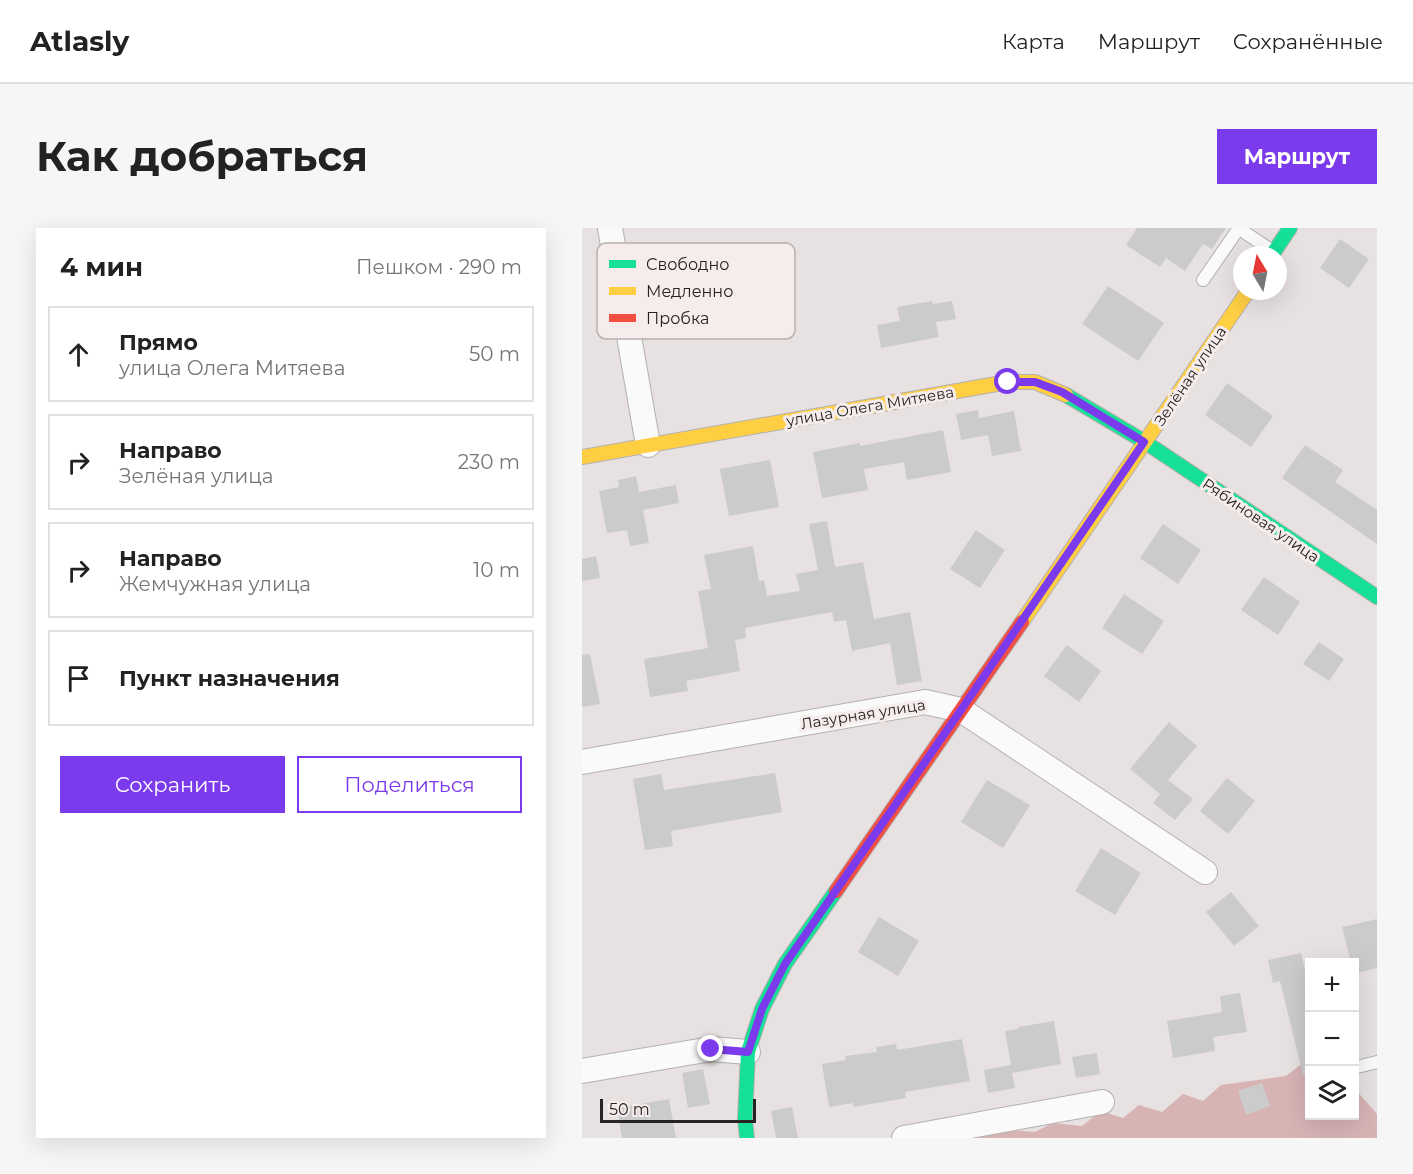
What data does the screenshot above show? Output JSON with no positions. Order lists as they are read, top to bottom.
{
  "streets": {
    "street": [
      "Зелёная улица",
      "улица Олега Митяева",
      "Рябиновая улица",
      "Лазурная улица"
    ]
  },
  "crossings": [
    ["Зелёная улица", "улица Олега Митяева"],
    ["Зелёная улица", "Рябиновая улица"],
    ["Зелёная улица", "Лазурная улица"],
    ["улица Олега Митяева", "Рябиновая улица"]
  ],
  "legend": ["Свободно", "Медленно", "Пробка"],
  "scale_bar": "50 m",
  "north": "top",
  "page": {
    "header": "Atlasly",
    "nav": ["Карта", "Маршрут", "Сохранённые"],
    "buttons": [
      "Маршрут",
      ["Сохранить", "Поделиться"]
    ],
    "title": "Как добраться",
    "heading": ["4 мин", "Пешком · 290 m"],
    "list": [
      ["Прямо", "улица Олега Митяева", "50 m"],
      ["Направо", "Зелёная улица", "230 m"],
      ["Направо", "Жемчужная улица", "10 m"],
      "Пункт назначения"
    ],
    "map_buttons": ["+", "−"],
    "scale": "50 m"
  }
}
